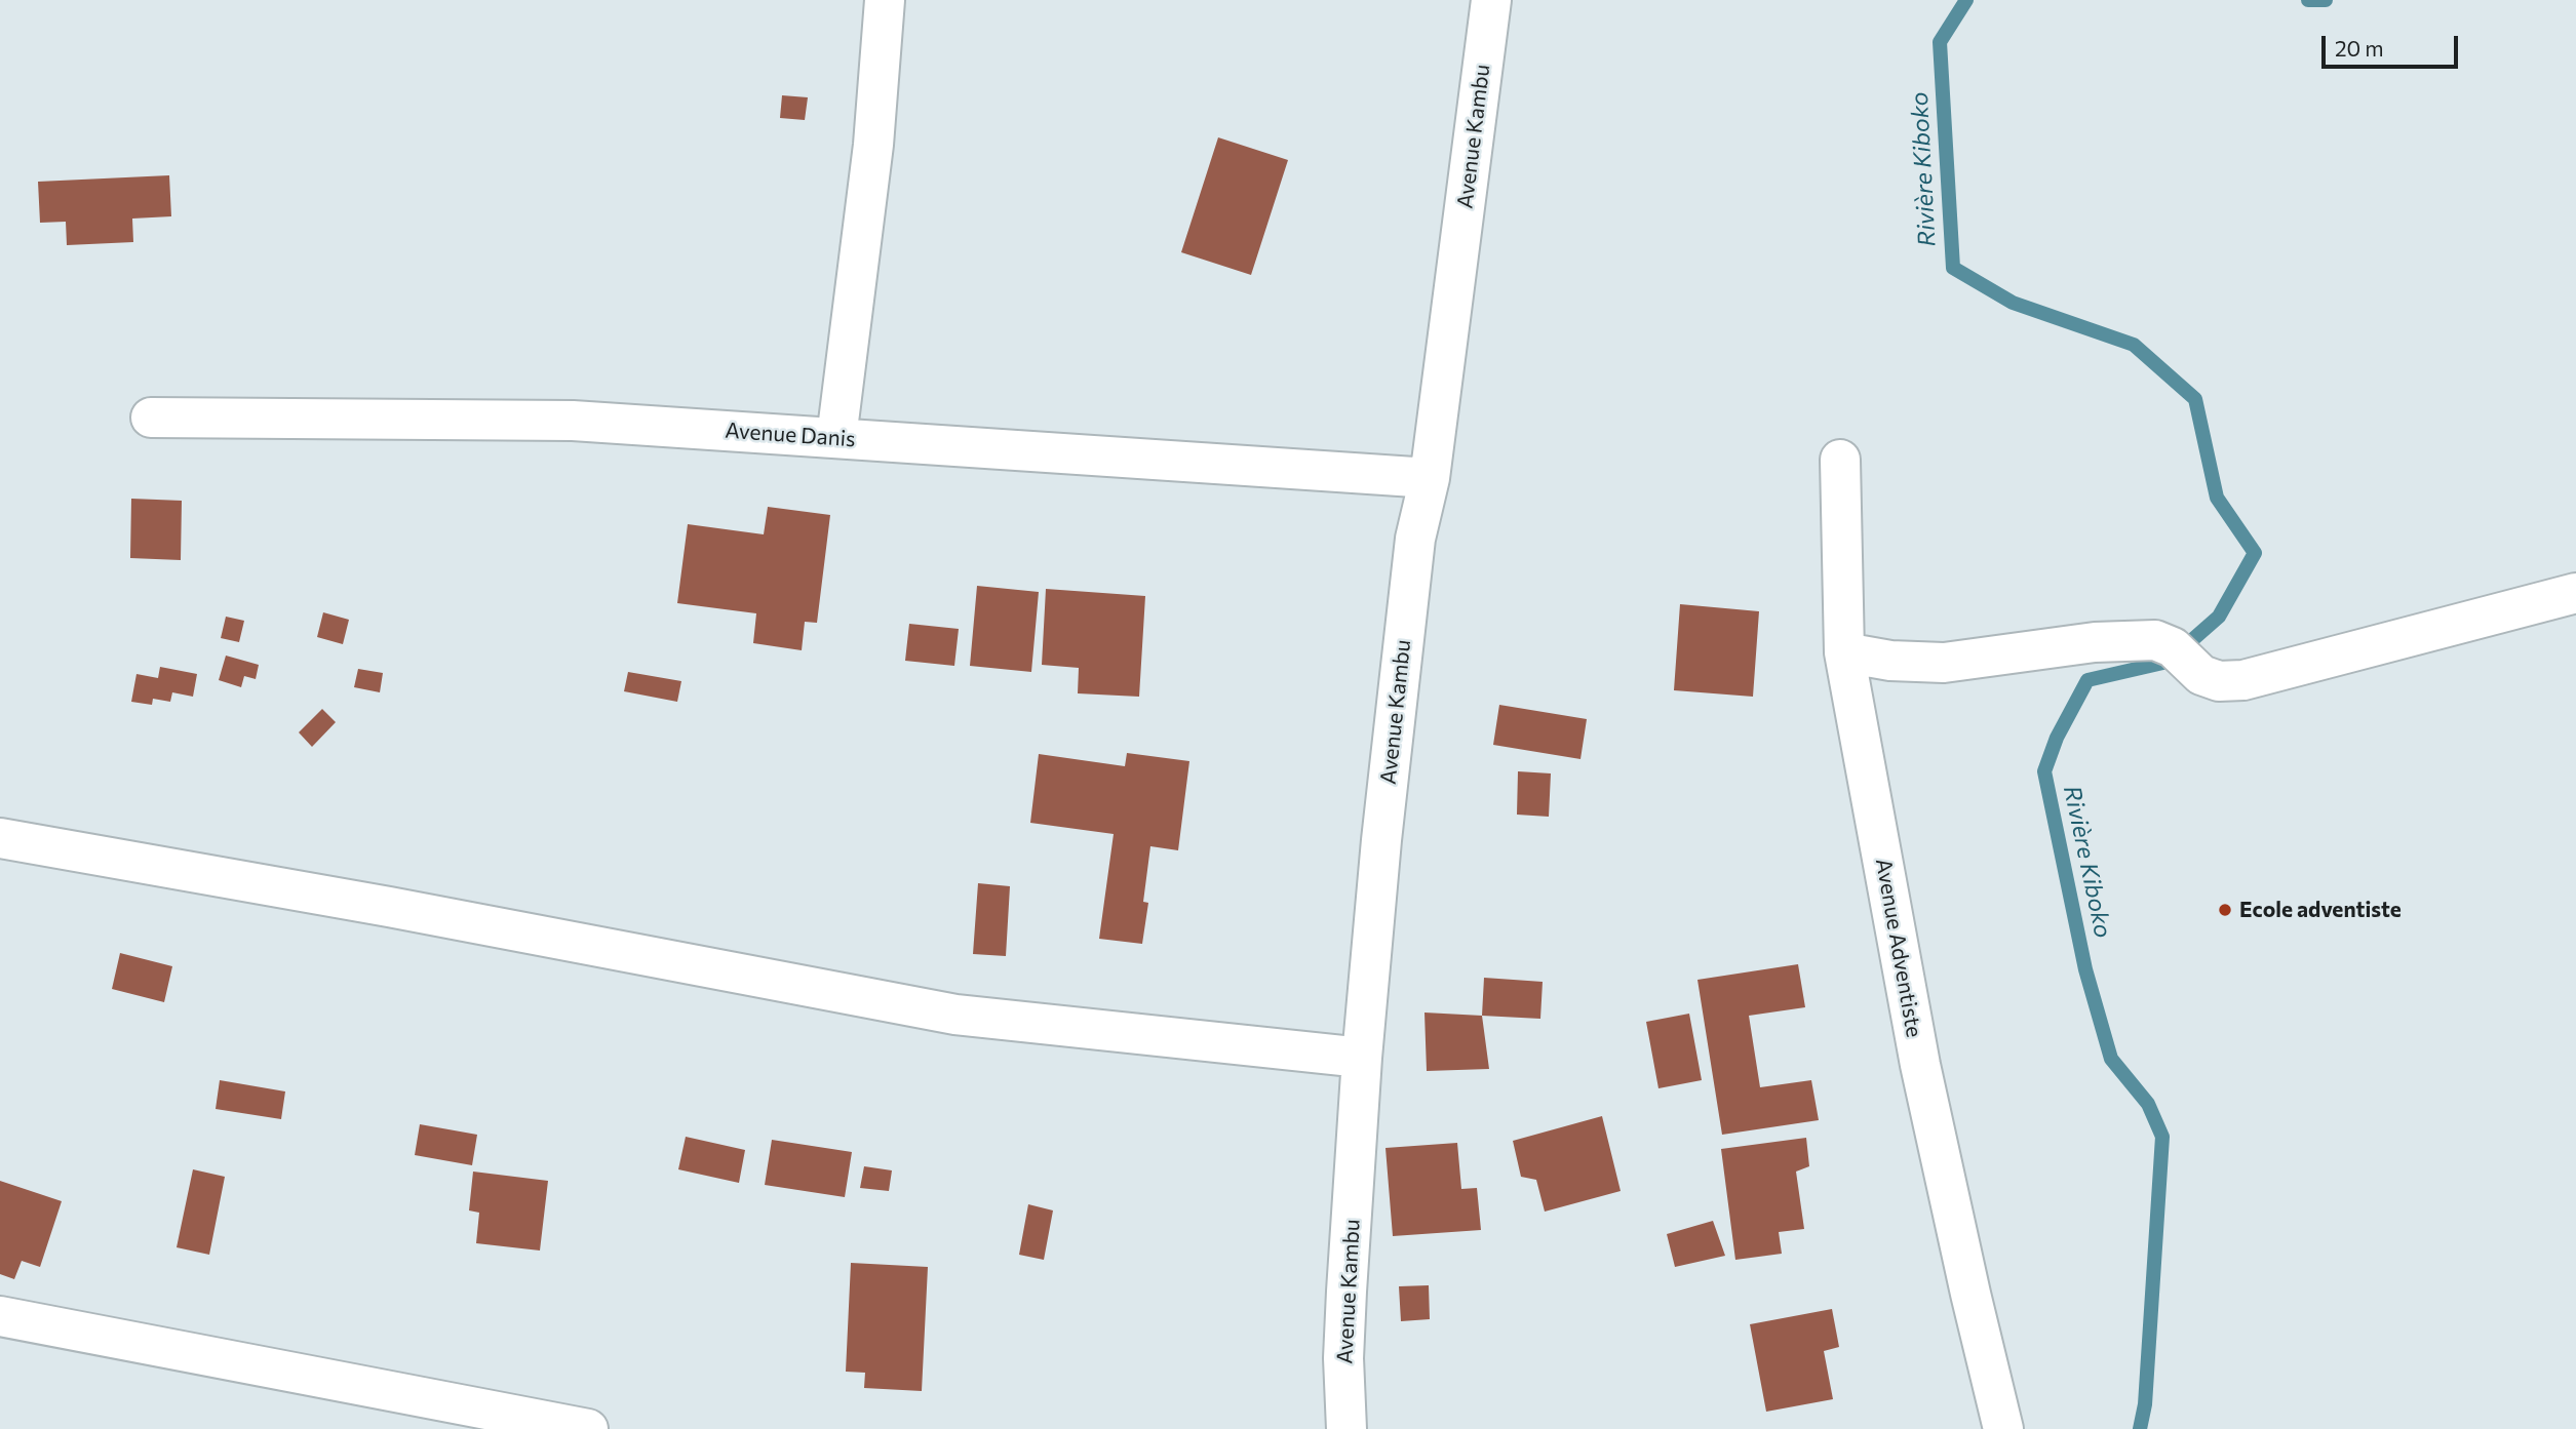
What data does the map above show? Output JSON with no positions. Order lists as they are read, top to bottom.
{
  "streets": {
    "street": ["Avenue Kambu", "Avenue Danis", "Avenue Adventiste"]
  },
  "crossings": [
    ["Avenue Kambu", "Avenue Danis"]
  ],
  "water": ["Rivière Kiboko"],
  "places": ["Ecole adventiste"],
  "scale_bar": "20 m"
}
